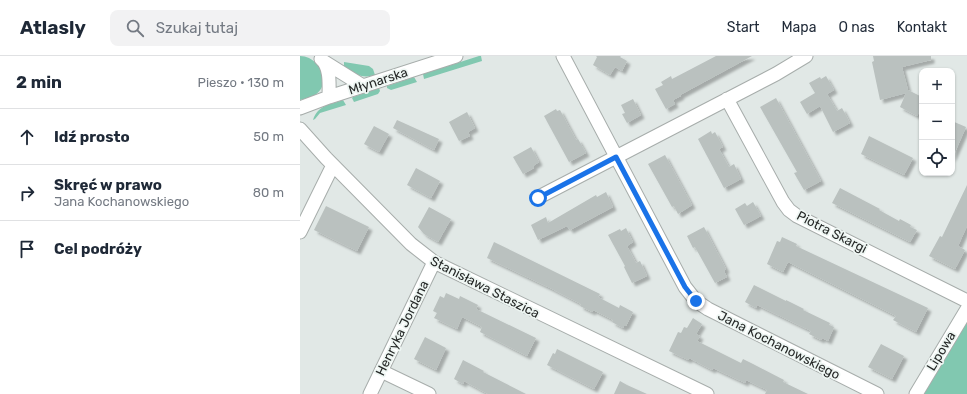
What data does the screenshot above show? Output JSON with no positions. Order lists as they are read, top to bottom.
{
  "streets": {
    "street": [
      "Młynarska",
      "Piotra Skargi",
      "Stanisława Staszica",
      "Henryka Jordana",
      "Jana Kochanowskiego",
      "Lipowa"
    ]
  },
  "crossings": [
    ["Stanisława Staszica", "Henryka Jordana"]
  ],
  "page": {
    "header": "Atlasly",
    "search": "Szukaj tutaj",
    "nav": [
      "Start",
      "Mapa",
      "O nas",
      "Kontakt"
    ],
    "heading": ["2 min", "Pieszo · 130 m"],
    "map_buttons": ["+", "−"],
    "list": [
      ["Idź prosto", "50 m"],
      ["Skręć w prawo", "Jana Kochanowskiego", "80 m"],
      "Cel podróży"
    ]
  }
}
